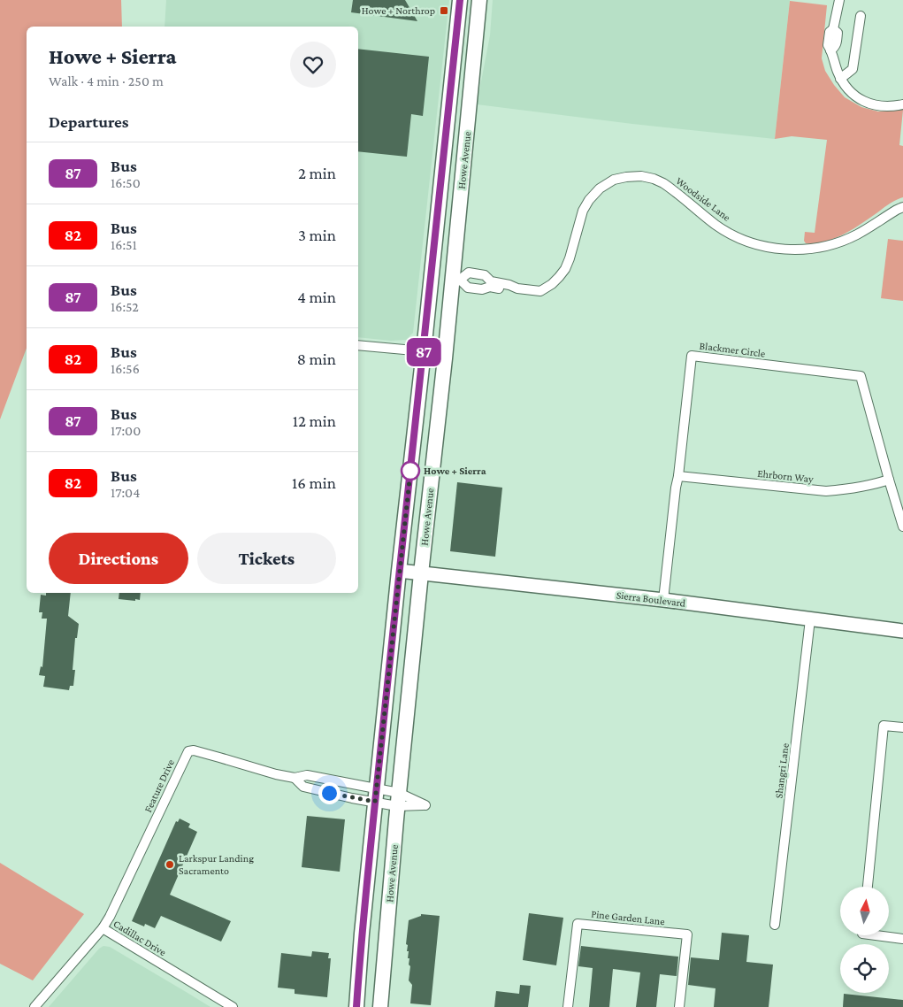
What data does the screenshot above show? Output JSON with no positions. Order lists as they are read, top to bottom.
{
  "streets": {
    "main road": ["Howe Avenue"],
    "street": [
      "Woodside Lane",
      "Blackmer Circle",
      "Ehrborn Way",
      "Sierra Boulevard",
      "Shangri Lane",
      "Feature Drive",
      "Pine Garden Lane",
      "Cadillac Drive"
    ]
  },
  "crossings": [
    ["Howe Avenue", "Woodside Lane"],
    ["Howe Avenue", "Sierra Boulevard"],
    ["Howe Avenue", "Feature Drive"],
    ["Blackmer Circle", "Ehrborn Way"],
    ["Blackmer Circle", "Sierra Boulevard"],
    ["Sierra Boulevard", "Shangri Lane"],
    ["Feature Drive", "Cadillac Drive"]
  ],
  "places": {
    "transit": ["Howe + Northrop"],
    "other": ["Howe + Sierra", "Larkspur Landing Sacramento"]
  },
  "lines": ["bus line 87"],
  "north": "top",
  "page": {
    "on_map": "87",
    "heading": [
      ["Howe + Sierra", "Walk · 4 min · 250 m"],
      "Departures"
    ],
    "list": [
      {
        "mark": "87",
        "name": "Bus",
        "note": "16:50",
        "value": "2 min"
      },
      {
        "mark": "82",
        "name": "Bus",
        "note": "16:51",
        "value": "3 min"
      },
      {
        "mark": "87",
        "name": "Bus",
        "note": "16:52",
        "value": "4 min"
      },
      {
        "mark": "82",
        "name": "Bus",
        "note": "16:56",
        "value": "8 min"
      },
      {
        "mark": "87",
        "name": "Bus",
        "note": "17:00",
        "value": "12 min"
      },
      {
        "mark": "82",
        "name": "Bus",
        "note": "17:04",
        "value": "16 min"
      }
    ],
    "buttons": ["Directions", "Tickets"]
  }
}
